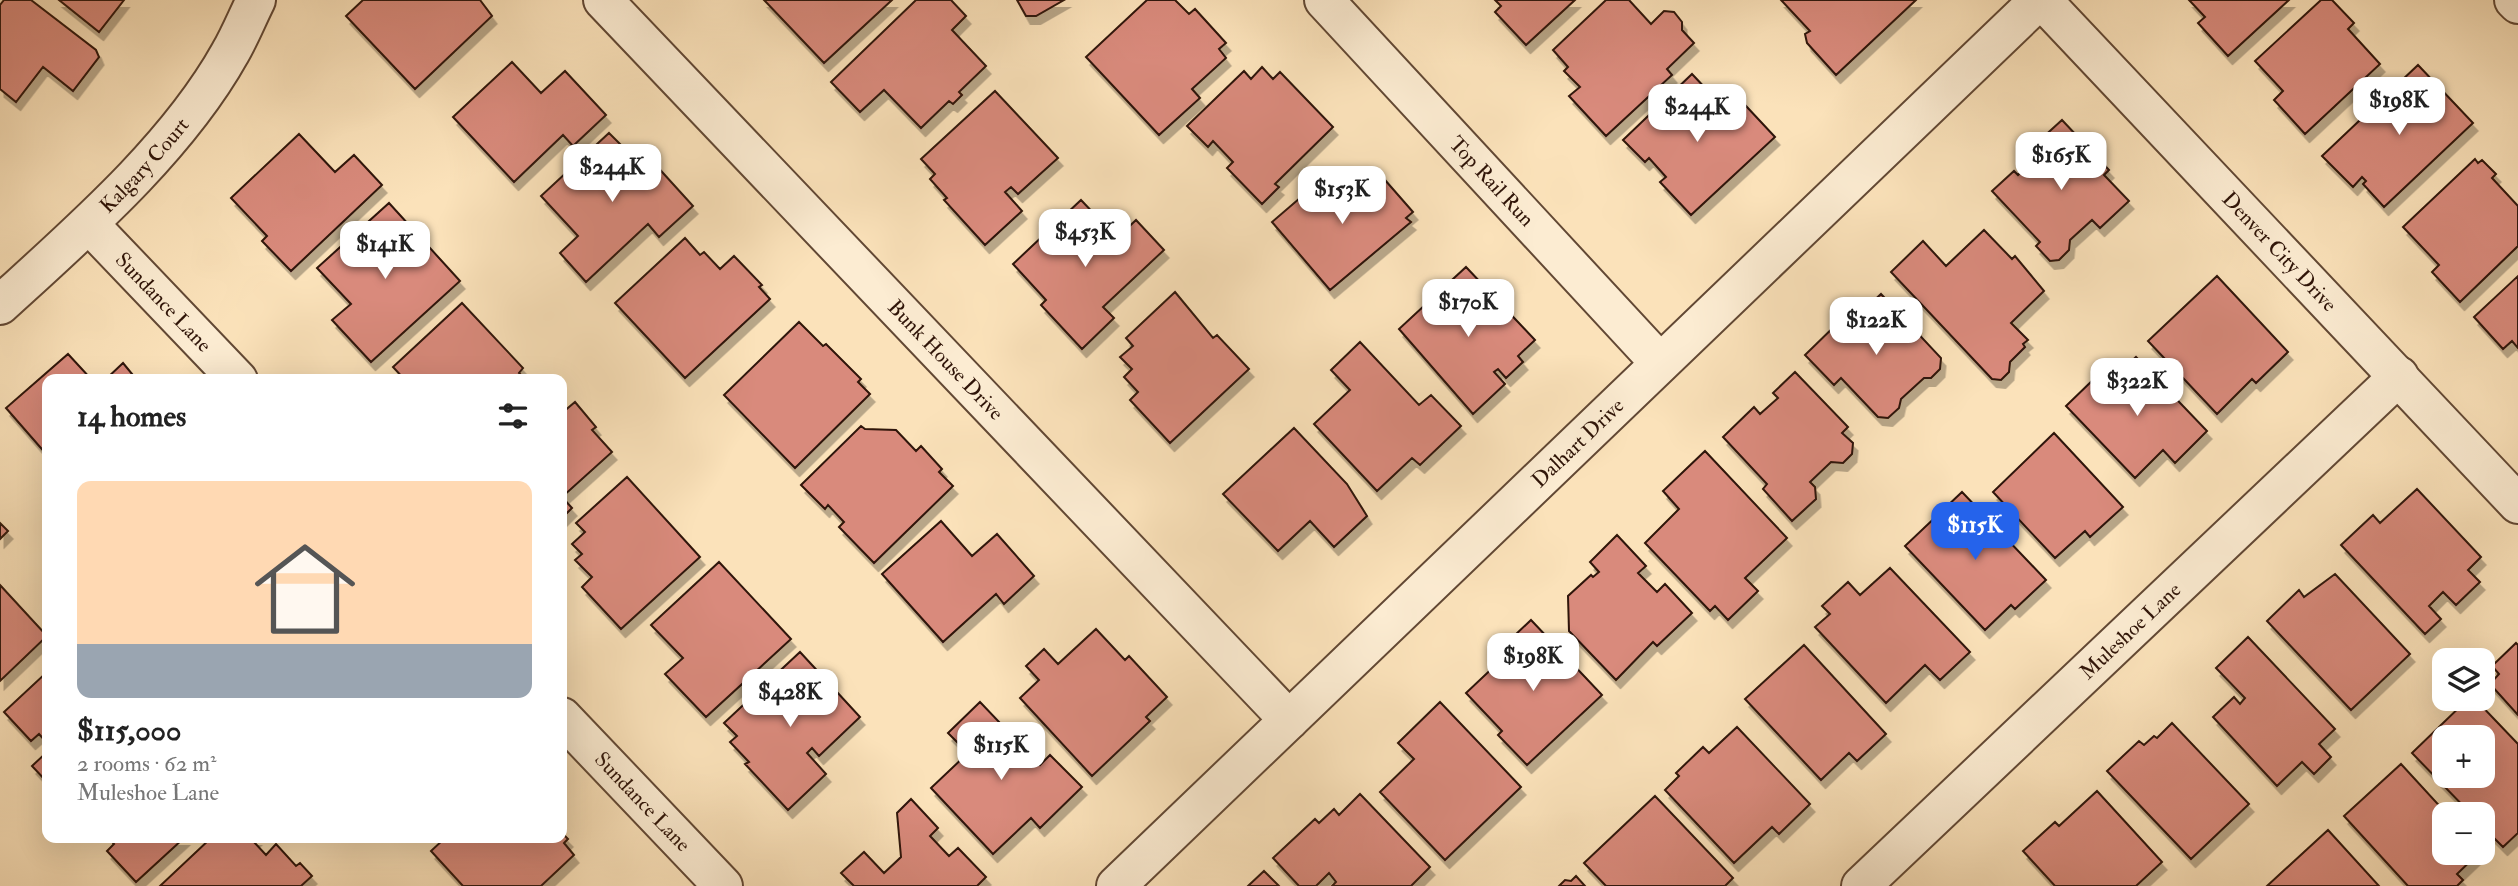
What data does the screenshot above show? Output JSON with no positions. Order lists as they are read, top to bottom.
{
  "streets": {
    "street": [
      "Kalgary Court",
      "Top Rail Run",
      "Denver City Drive",
      "Sundance Lane",
      "Bunk House Drive",
      "Dalhart Drive",
      "Muleshoe Lane"
    ]
  },
  "crossings": [
    ["Kalgary Court", "Sundance Lane"],
    ["Top Rail Run", "Dalhart Drive"],
    ["Denver City Drive", "Dalhart Drive"],
    ["Denver City Drive", "Muleshoe Lane"],
    ["Bunk House Drive", "Dalhart Drive"]
  ],
  "page": {
    "price": [
      "$198K",
      "$244K",
      "$165K",
      "$244K",
      "$153K",
      "$453K",
      "$141K",
      "$170K",
      "$122K",
      "$322K",
      "$115K",
      "$198K",
      "$428K",
      "$115K"
    ],
    "heading": "14 homes",
    "list": [
      {
        "name": "$115,000",
        "note": "2 rooms · 62 m² · Muleshoe Lane"
      }
    ],
    "map_buttons": ["+", "−"]
  }
}
